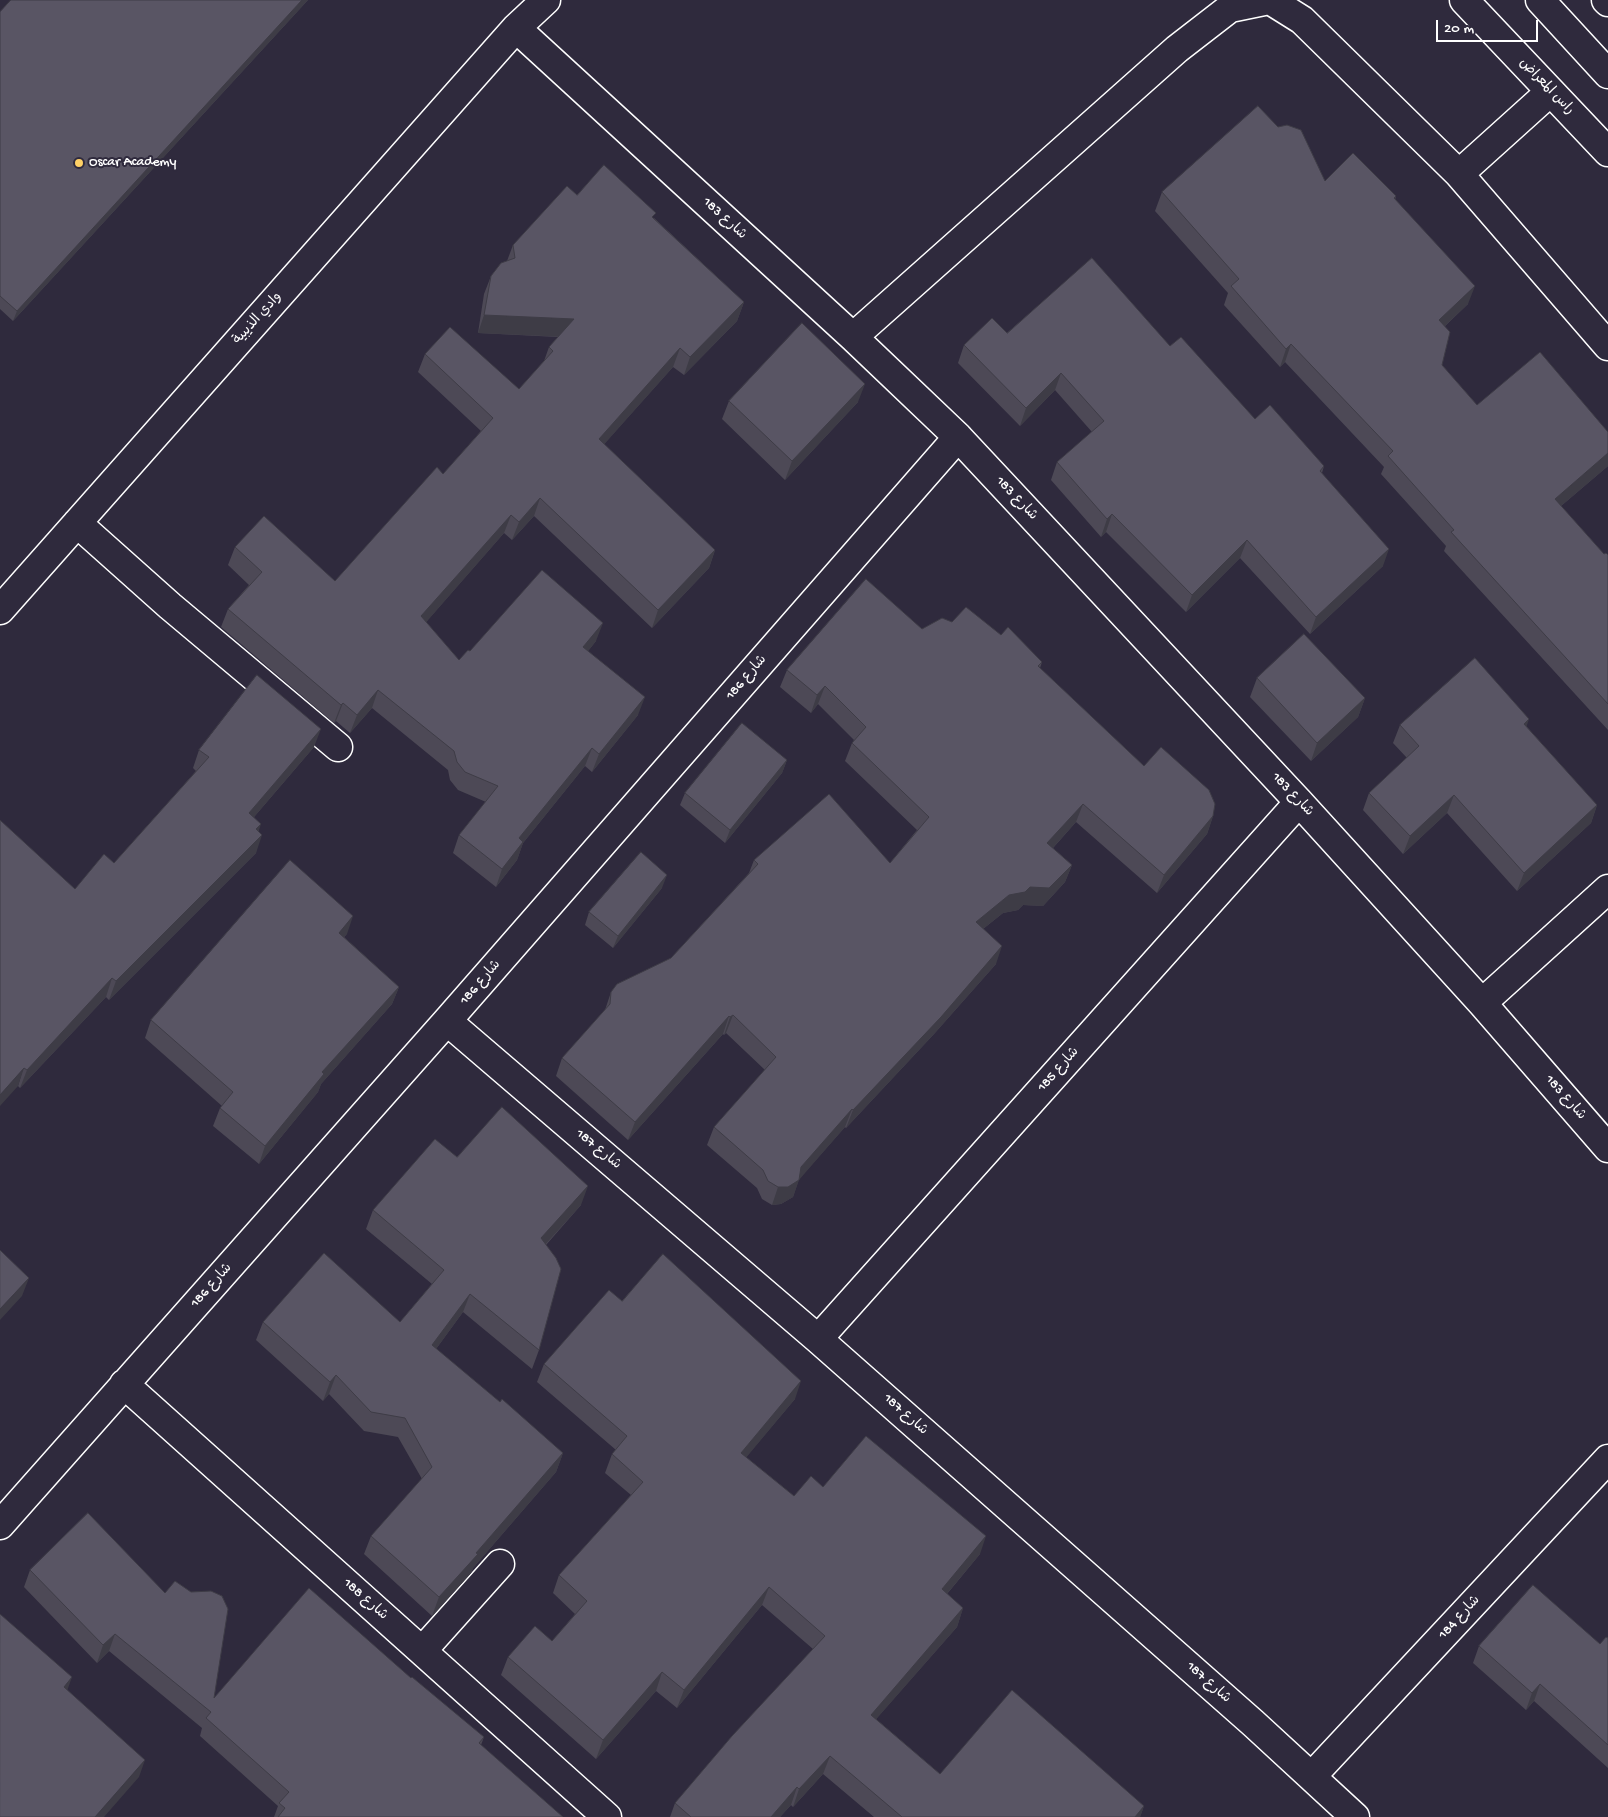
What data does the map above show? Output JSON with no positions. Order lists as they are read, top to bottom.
{
  "streets": {
    "street": [
      "راس المعراض",
      "شارع 183",
      "وادي الذيبية",
      "شارع 186",
      "شارع 185",
      "شارع 187",
      "شارع 188",
      "شارع 184"
    ]
  },
  "crossings": [
    ["شارع 183", "وادي الذيبية"],
    ["شارع 183", "شارع 186"],
    ["شارع 183", "شارع 185"],
    ["شارع 186", "شارع 187"],
    ["شارع 186", "شارع 188"],
    ["شارع 185", "شارع 187"],
    ["شارع 187", "شارع 184"]
  ],
  "places": ["Oscar Academy"],
  "scale_bar": "20 m"
}
